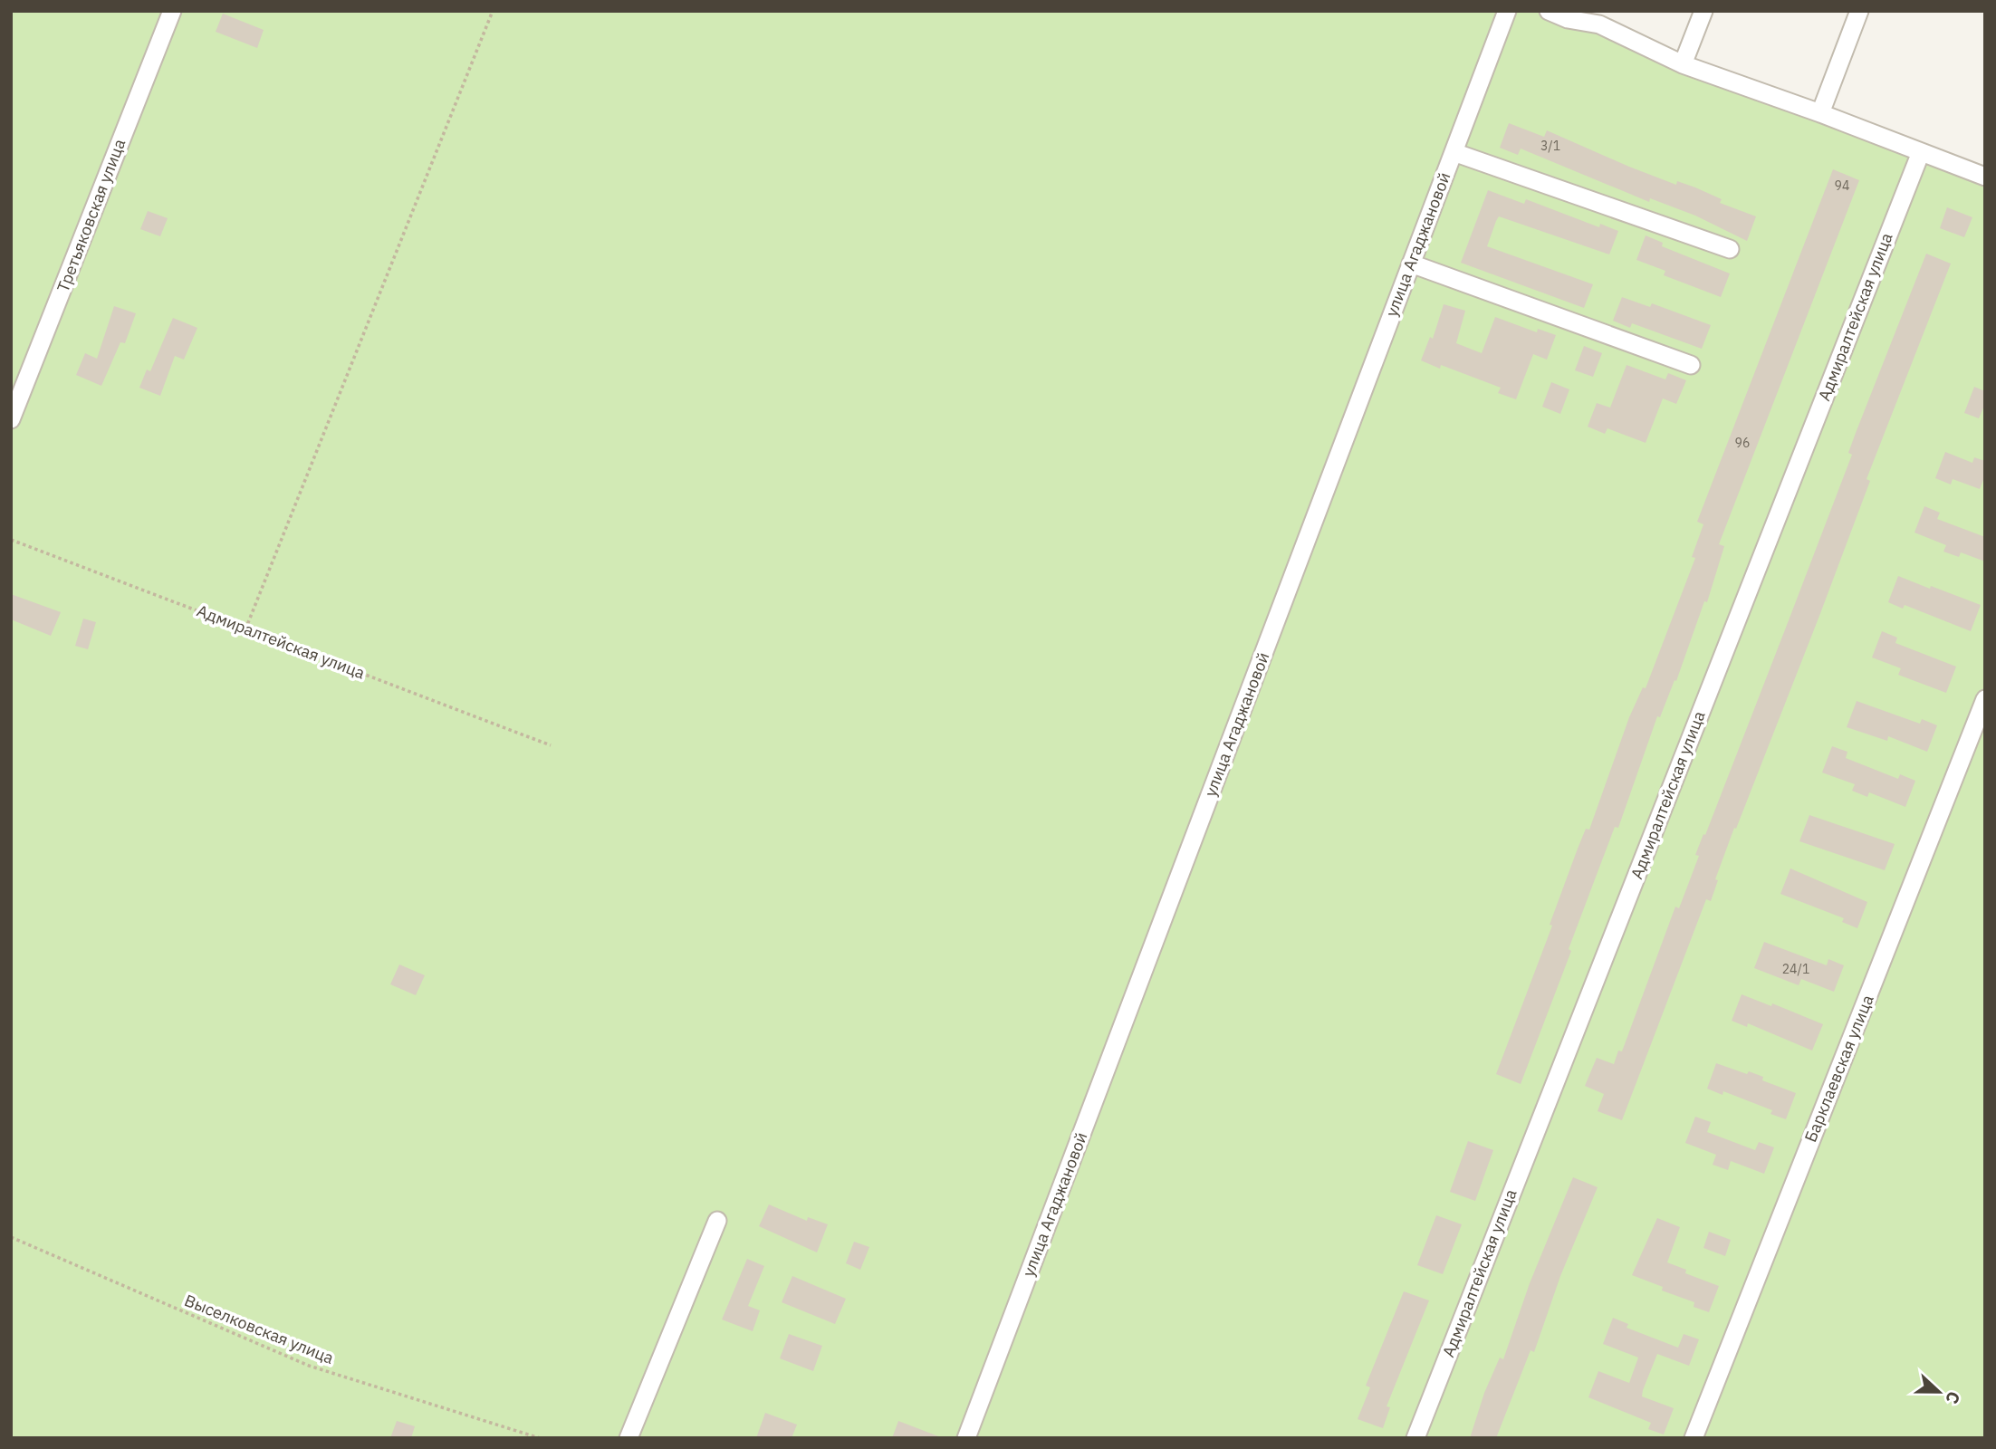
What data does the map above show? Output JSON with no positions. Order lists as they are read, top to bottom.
{
  "streets": {
    "street": [
      "Третьяковская улица",
      "улица Агаджановой",
      "Адмиралтейская улица",
      "Барклаевская улица"
    ],
    "path": ["Выселковская улица"]
  },
  "house_numbers": [
    "3/1",
    "94",
    "96",
    "24/1"
  ],
  "north": "right"
}
